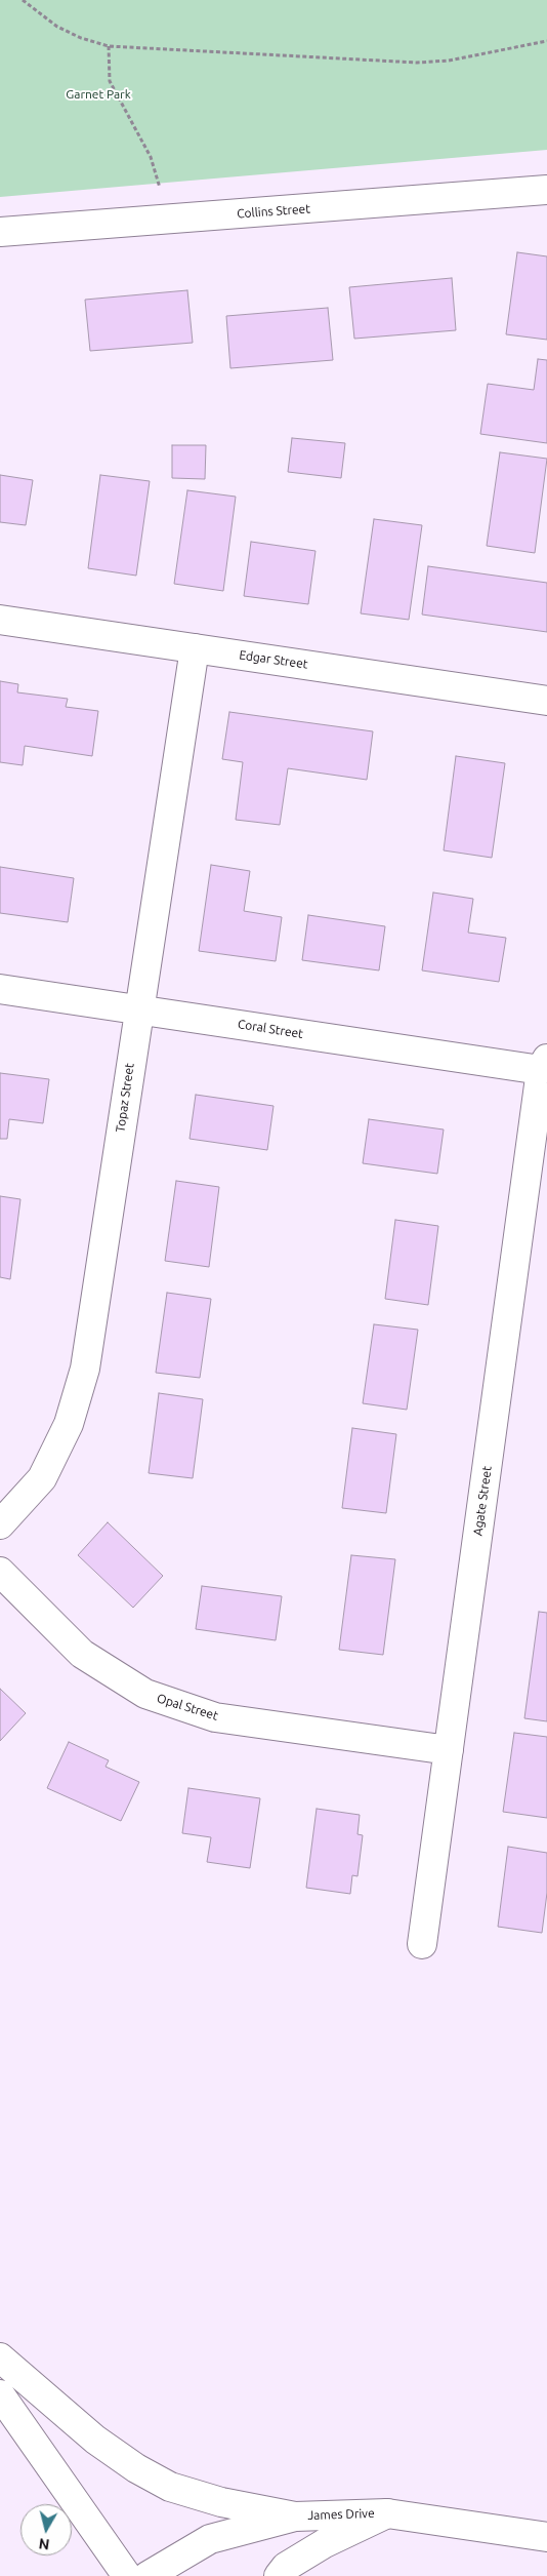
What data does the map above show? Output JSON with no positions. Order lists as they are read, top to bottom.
{
  "streets": {
    "street": [
      "Collins Street",
      "Edgar Street",
      "Coral Street",
      "Topaz Street",
      "Agate Street",
      "Opal Street",
      "James Drive"
    ]
  },
  "crossings": [
    ["Edgar Street", "Topaz Street"],
    ["Coral Street", "Topaz Street"],
    ["Coral Street", "Agate Street"],
    ["Agate Street", "Opal Street"]
  ],
  "parks": ["Garnet Park"],
  "north": "bottom"
}
